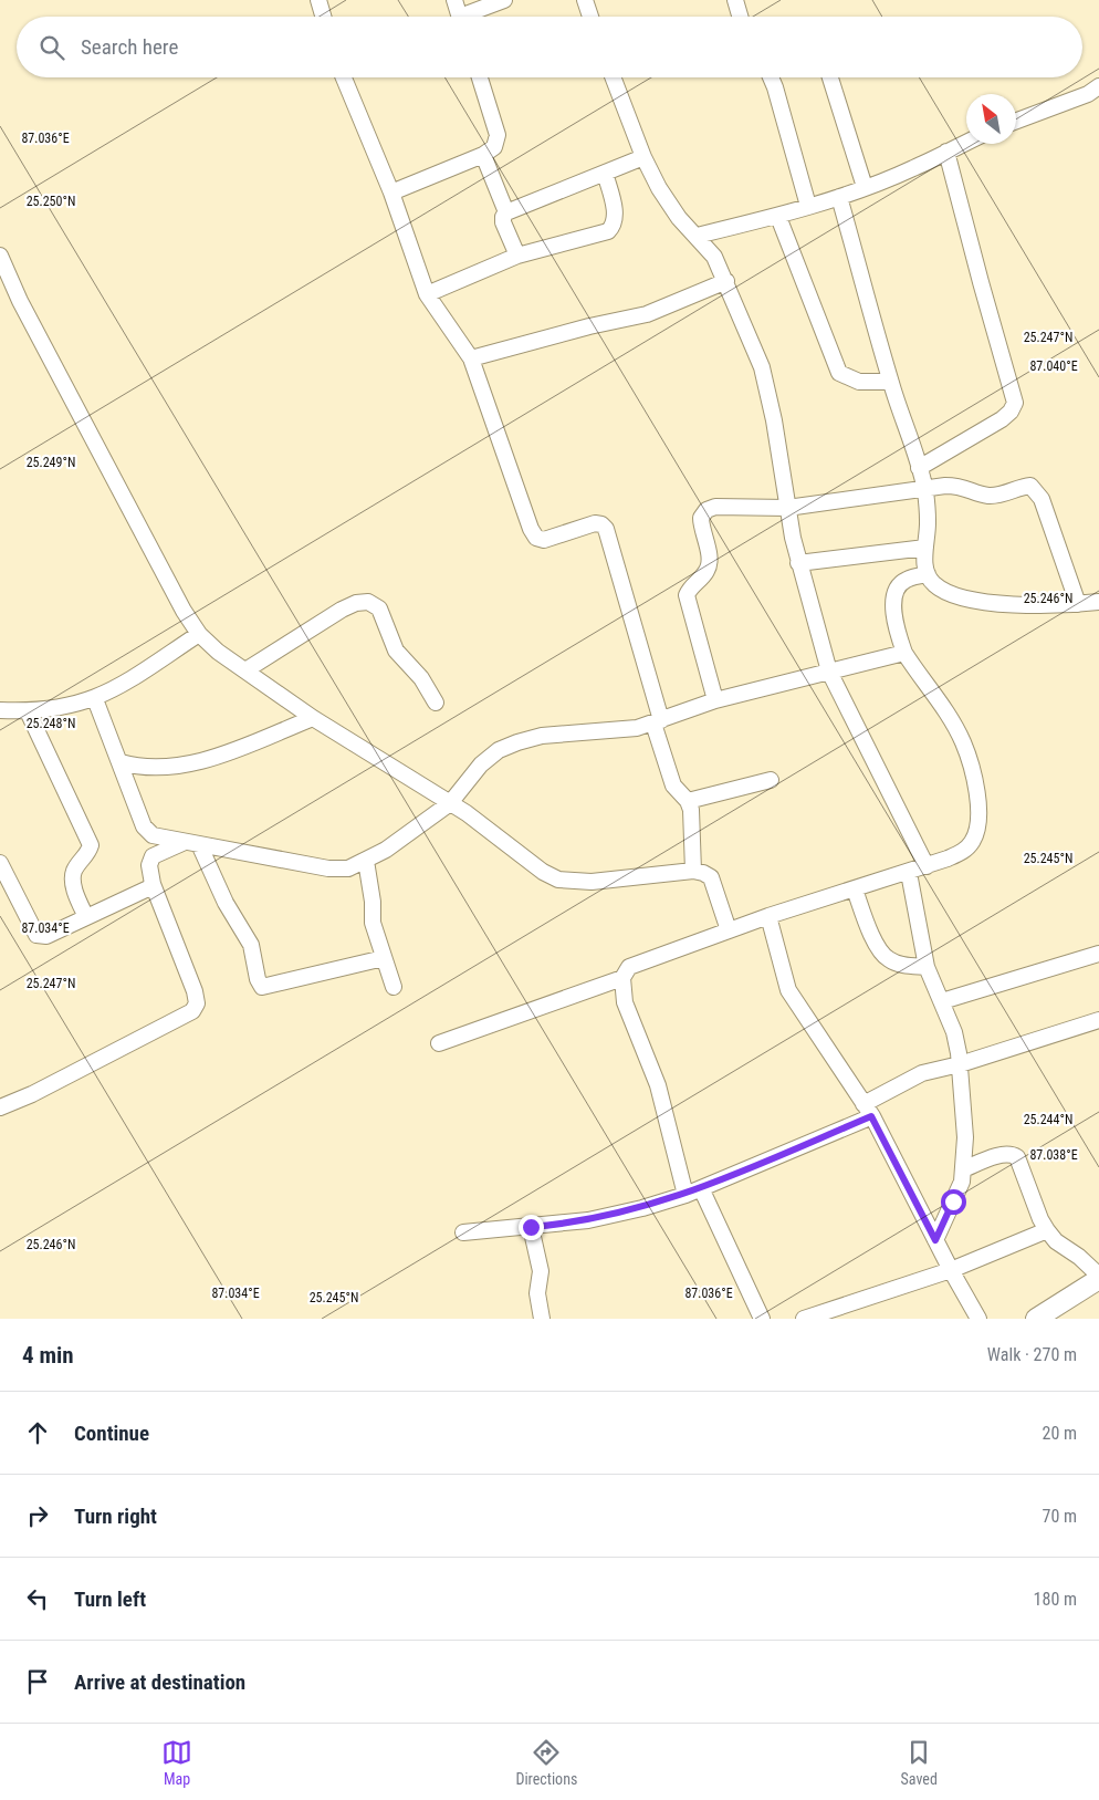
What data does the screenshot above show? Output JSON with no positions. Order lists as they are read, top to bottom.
{
  "north": "top left",
  "page": {
    "search": "Search here",
    "heading": ["4 min", "Walk · 270 m"],
    "list": [
      ["Continue", "20 m"],
      ["Turn right", "70 m"],
      ["Turn left", "180 m"],
      "Arrive at destination"
    ],
    "nav": ["Map", "Directions", "Saved"]
  },
  "coordinates": [
    "87.036°E",
    "25.250°N",
    "25.247°N",
    "87.040°E",
    "25.249°N",
    "25.246°N",
    "25.248°N",
    "25.245°N",
    "87.034°E",
    "25.244°N",
    "87.038°E"
  ]
}
